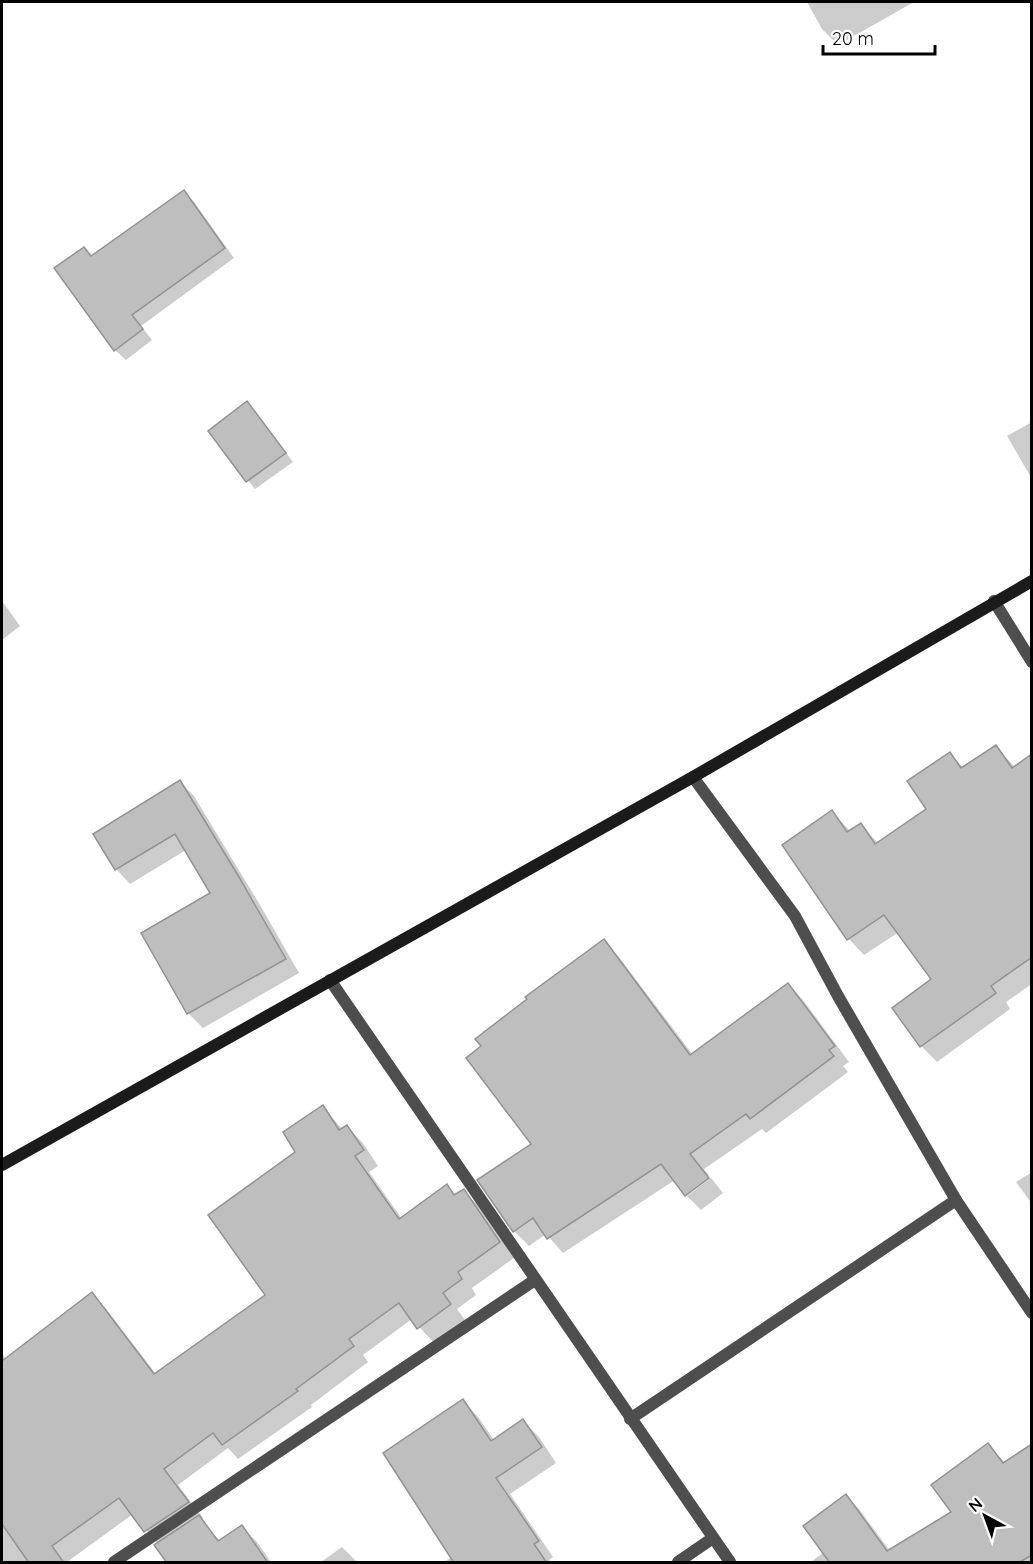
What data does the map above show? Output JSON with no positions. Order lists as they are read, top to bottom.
{
  "scale_bar": "20 m",
  "north": "top left"
}
